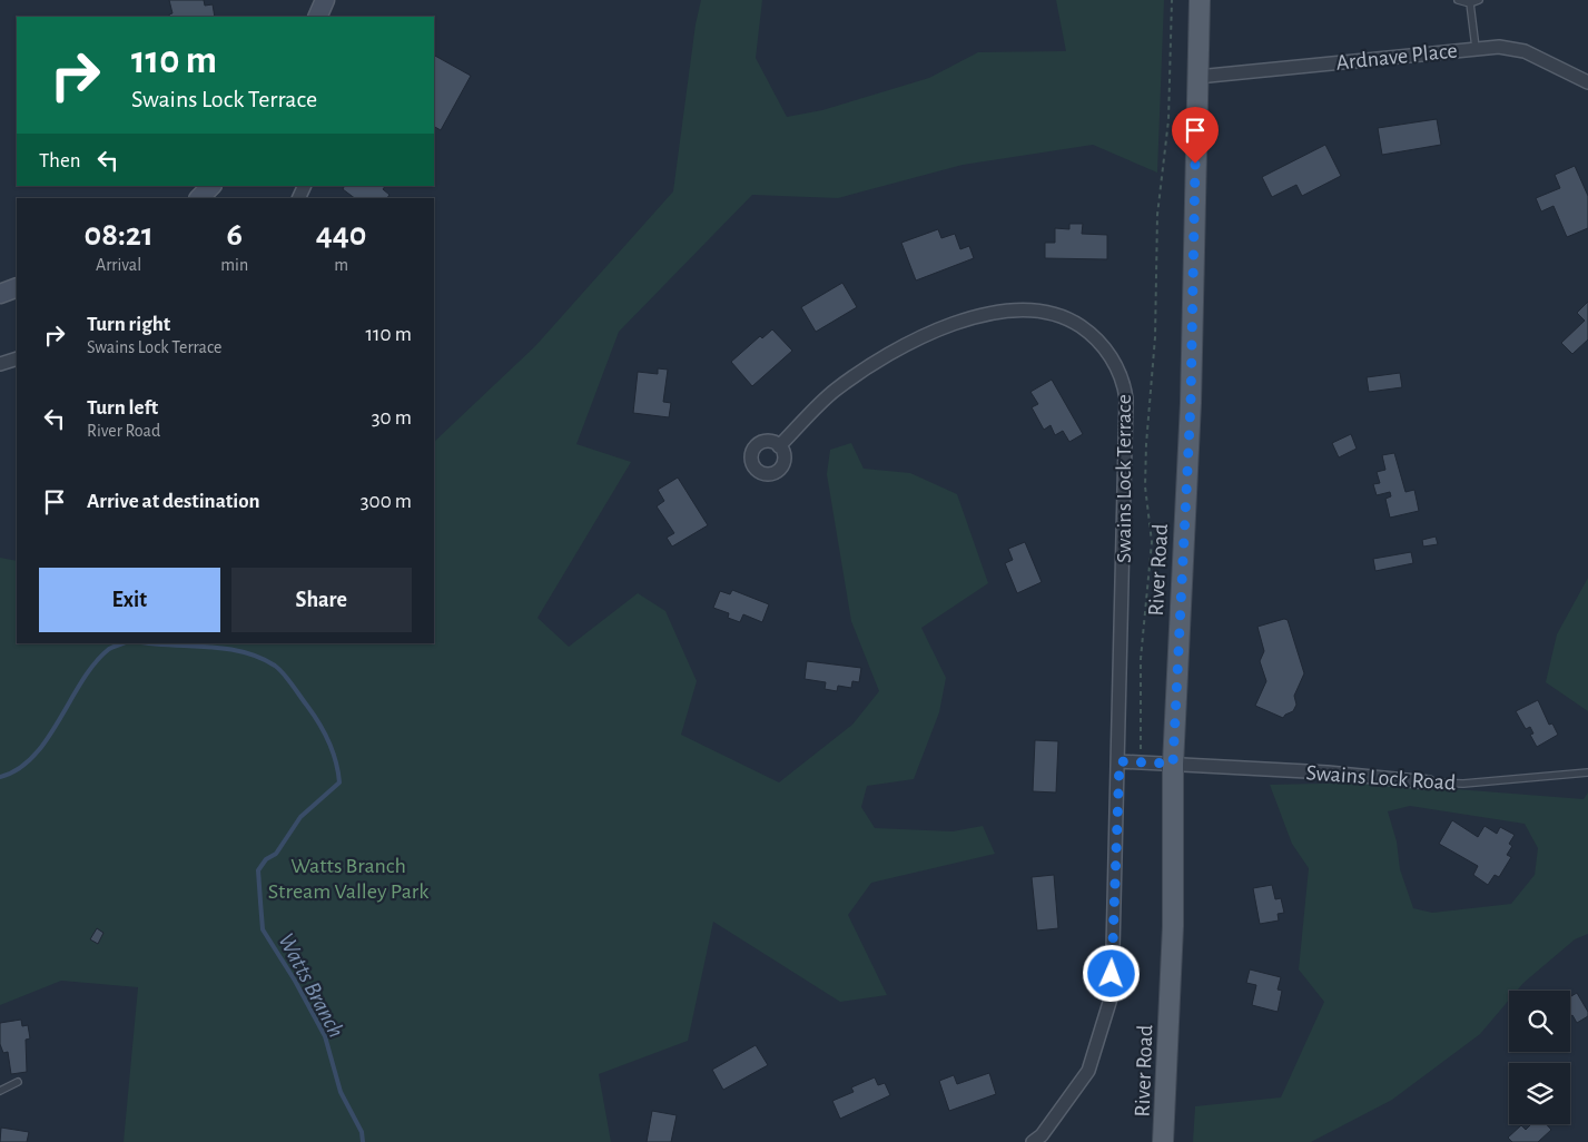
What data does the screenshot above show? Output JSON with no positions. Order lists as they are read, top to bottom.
{
  "streets": {
    "main road": ["River Road"],
    "street": ["Ardnave Place", "Swains Lock Terrace", "Swains Lock Road"]
  },
  "crossings": [
    ["Ardnave Place", "River Road"],
    ["River Road", "Swains Lock Road"]
  ],
  "water": ["Watts Branch"],
  "parks": ["Watts Branch Stream Valley Park"],
  "page": {
    "turn": ["110 m", "Swains Lock Terrace"],
    "then": "Then",
    "eta": [
      "08:21",
      "Arrival",
      "6",
      "min",
      "440",
      "m"
    ],
    "list": [
      {
        "name": "Turn right",
        "note": "Swains Lock Terrace",
        "value": "110 m"
      },
      {
        "name": "Turn left",
        "note": "River Road",
        "value": "30 m"
      },
      {
        "name": "Arrive at destination",
        "value": "300 m"
      }
    ],
    "buttons": ["Exit", "Share"]
  }
}
